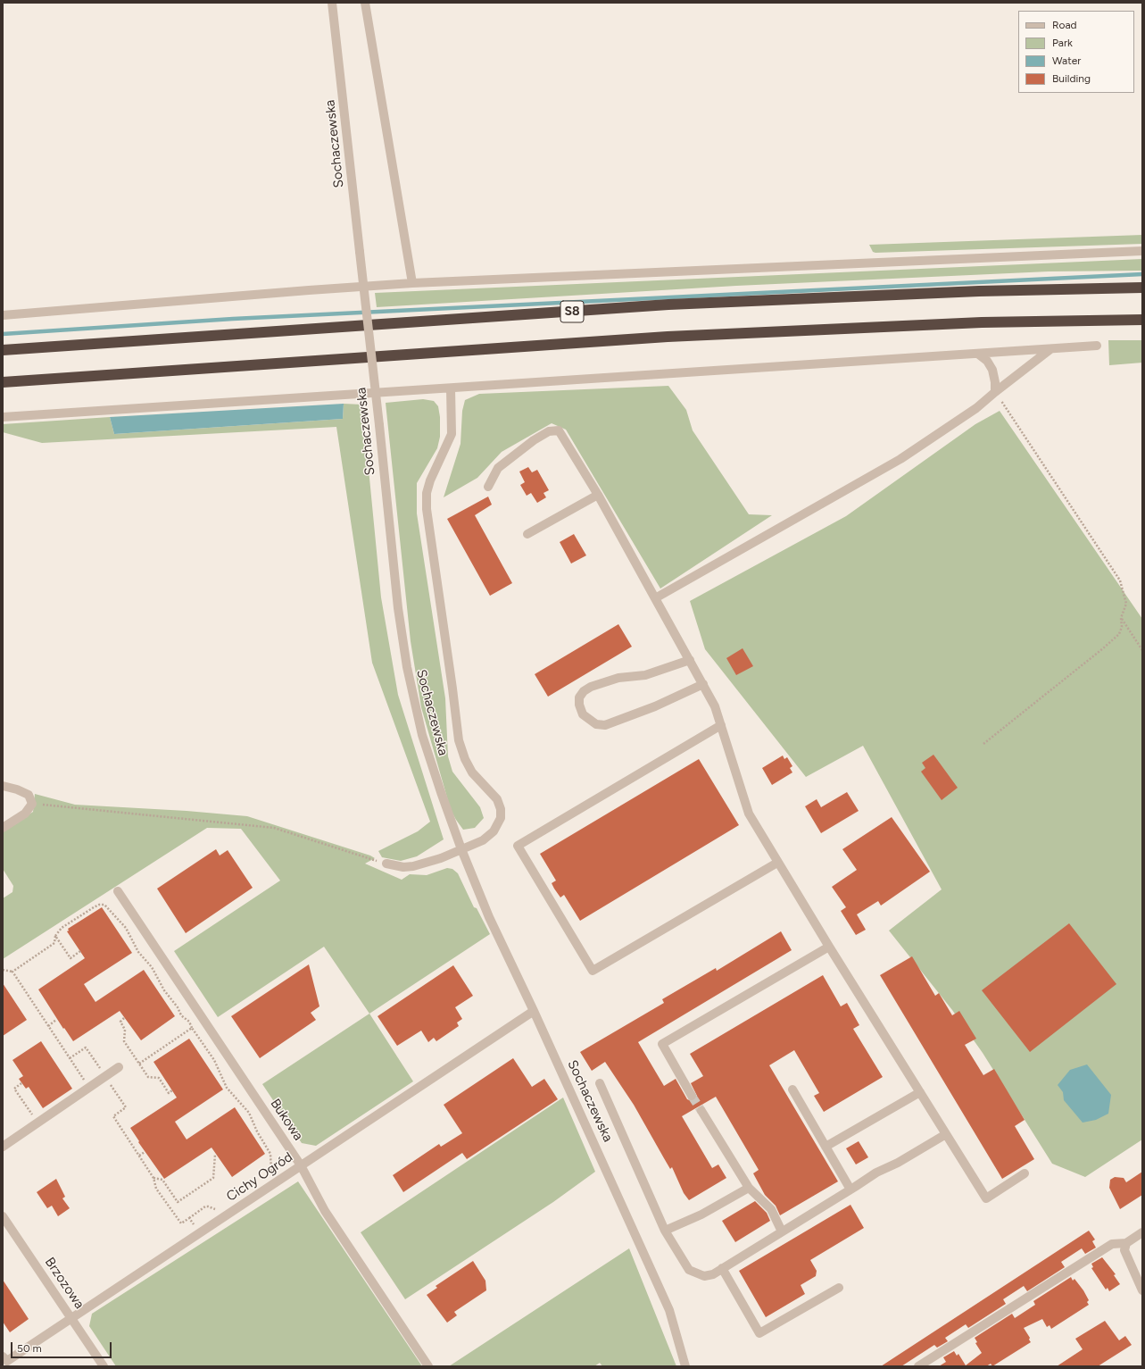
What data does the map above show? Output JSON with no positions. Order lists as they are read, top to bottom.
{
  "streets": {
    "highway": ["S8"],
    "street": [
      "Sochaczewska",
      "Bukowa",
      "Cichy Ogród",
      "Brzozowa"
    ]
  },
  "crossings": [
    ["Sochaczewska", "Cichy Ogród"],
    ["Bukowa", "Cichy Ogród"],
    ["Cichy Ogród", "Brzozowa"]
  ],
  "legend": [
    "Road",
    "Park",
    "Water",
    "Building"
  ],
  "scale_bar": "50 m"
}
